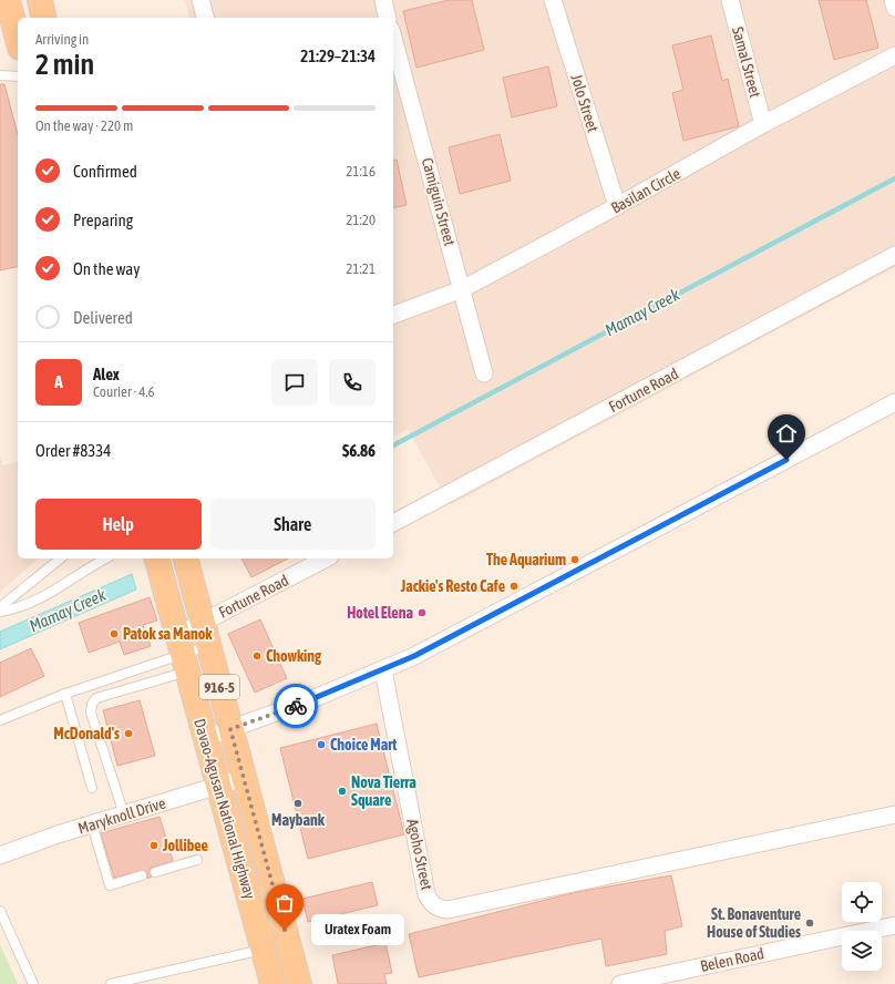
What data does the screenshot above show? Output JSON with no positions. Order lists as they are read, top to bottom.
{
  "streets": {
    "main road": ["916-5", "Davao-Agusan National Highway"],
    "street": [
      "Samal Street",
      "Jolo Street",
      "Basilan Circle",
      "Camiguin Street",
      "Fortune Road",
      "Maryknoll Drive",
      "Agoho Street",
      "Belen Road"
    ]
  },
  "crossings": [
    ["Samal Street", "Basilan Circle"],
    ["Jolo Street", "Basilan Circle"],
    ["Basilan Circle", "Camiguin Street"],
    ["Fortune Road", "Davao-Agusan National Highway"],
    ["Davao-Agusan National Highway", "Maryknoll Drive"]
  ],
  "water": ["Mamay Creek"],
  "places": [
    "The Aquarium",
    "Jackie's Resto Cafe",
    "Hotel Elena",
    "Patok sa Manok",
    "Chowking",
    "McDonald's",
    "Choice Mart",
    "Nova Tierra Square",
    "Maybank",
    "Jollibee",
    "St. Bonaventure House of Studies",
    "Uratex Foam"
  ],
  "page": {
    "heading": ["2 min", "Arriving in", "21:29–21:34"],
    "panel": [
      "Alex",
      "Courier · 4.6",
      "Order #8334",
      "$6.86"
    ],
    "bar": "On the way · 220 m",
    "list": [
      ["Confirmed", "21:16"],
      ["Preparing", "21:20"],
      ["On the way", "21:21"],
      "Delivered"
    ],
    "round": "A",
    "buttons": ["Help", "Share"],
    "bubble": "Uratex Foam"
  }
}
